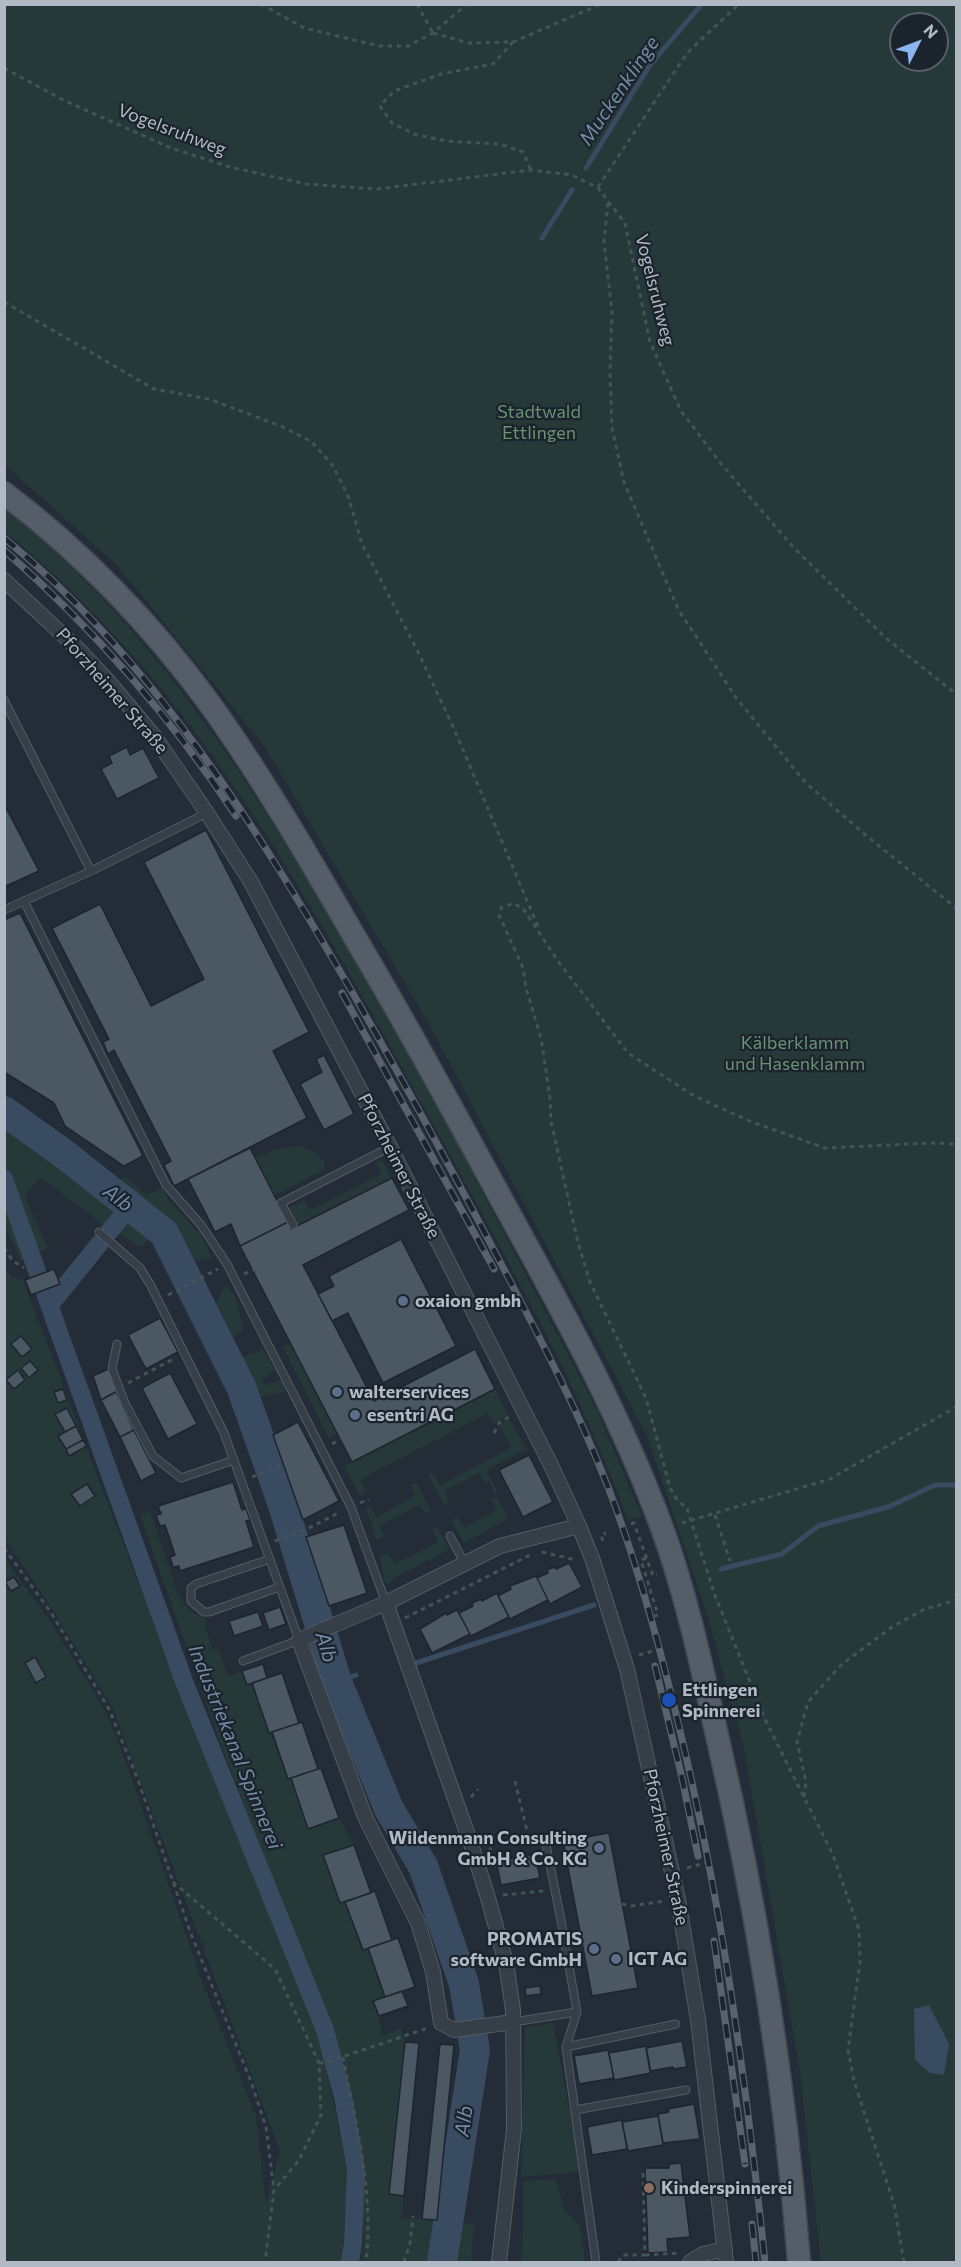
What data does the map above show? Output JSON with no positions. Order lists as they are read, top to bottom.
{
  "streets": {
    "street": ["Pforzheimer Straße"],
    "path": ["Vogelsruhweg"]
  },
  "water": ["Muckenklinge", "Alb", "Industriekanal Spinnerei"],
  "parks": ["Stadtwald Ettlingen", "Kälberklamm und Hasenklamm"],
  "places": [
    "oxaion gmbh",
    "walterservices",
    "esentri AG",
    "Ettlingen Spinnerei",
    "Wildenmann Consulting GmbH & Co. KG",
    "PROMATIS software GmbH",
    "IGT AG",
    "Kinderspinnerei"
  ],
  "north": "top right"
}
